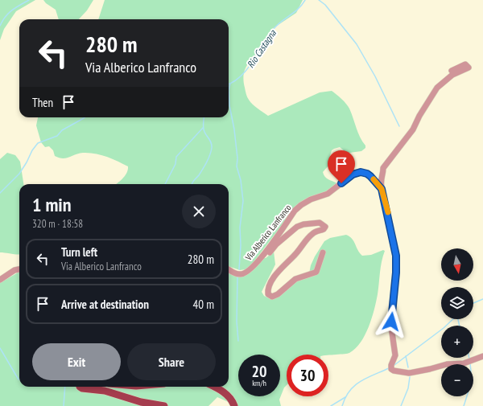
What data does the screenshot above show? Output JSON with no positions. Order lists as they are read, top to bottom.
{
  "streets": {
    "street": ["Via Alberico Lanfranco"]
  },
  "water": ["Rio Castagna"],
  "north": "bottom",
  "page": {
    "turn": ["280 m", "Via Alberico Lanfranco"],
    "then": "Then",
    "heading": ["1 min", "320 m · 18:58"],
    "list": [
      {
        "name": "Turn left",
        "note": "Via Alberico Lanfranco",
        "value": "280 m"
      },
      {
        "name": "Arrive at destination",
        "value": "40 m"
      }
    ],
    "map_buttons": ["+", "−"],
    "buttons": ["Exit", "Share"],
    "speed": "20 km/h",
    "limit": "30"
  }
}
